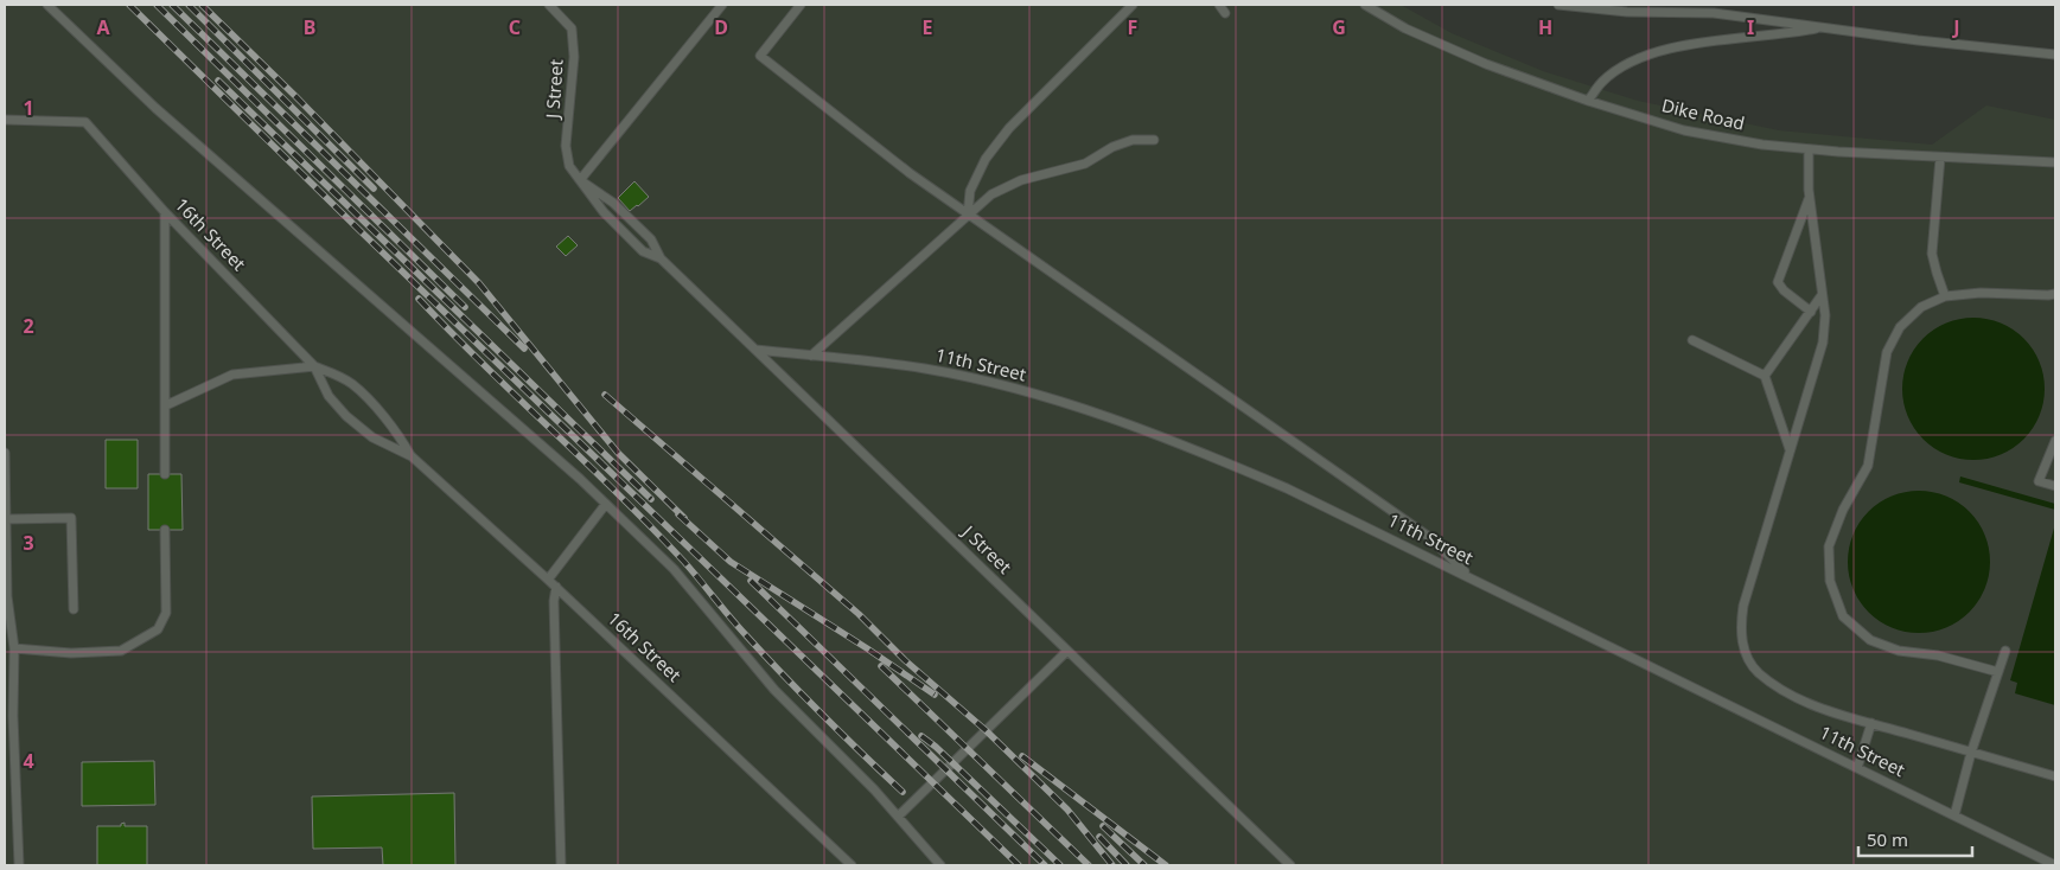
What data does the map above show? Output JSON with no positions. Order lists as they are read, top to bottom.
{
  "streets": {
    "lane": [
      "J Street",
      "Dike Road",
      "16th Street",
      "11th Street"
    ]
  },
  "crossings": [
    ["J Street", "11th Street"]
  ],
  "scale_bar": "50 m",
  "grid": {
    "columns": [
      "A",
      "B",
      "C",
      "D",
      "E",
      "F",
      "G",
      "H",
      "I",
      "J"
    ],
    "rows": [
      "1",
      "2",
      "3",
      "4"
    ]
  }
}
